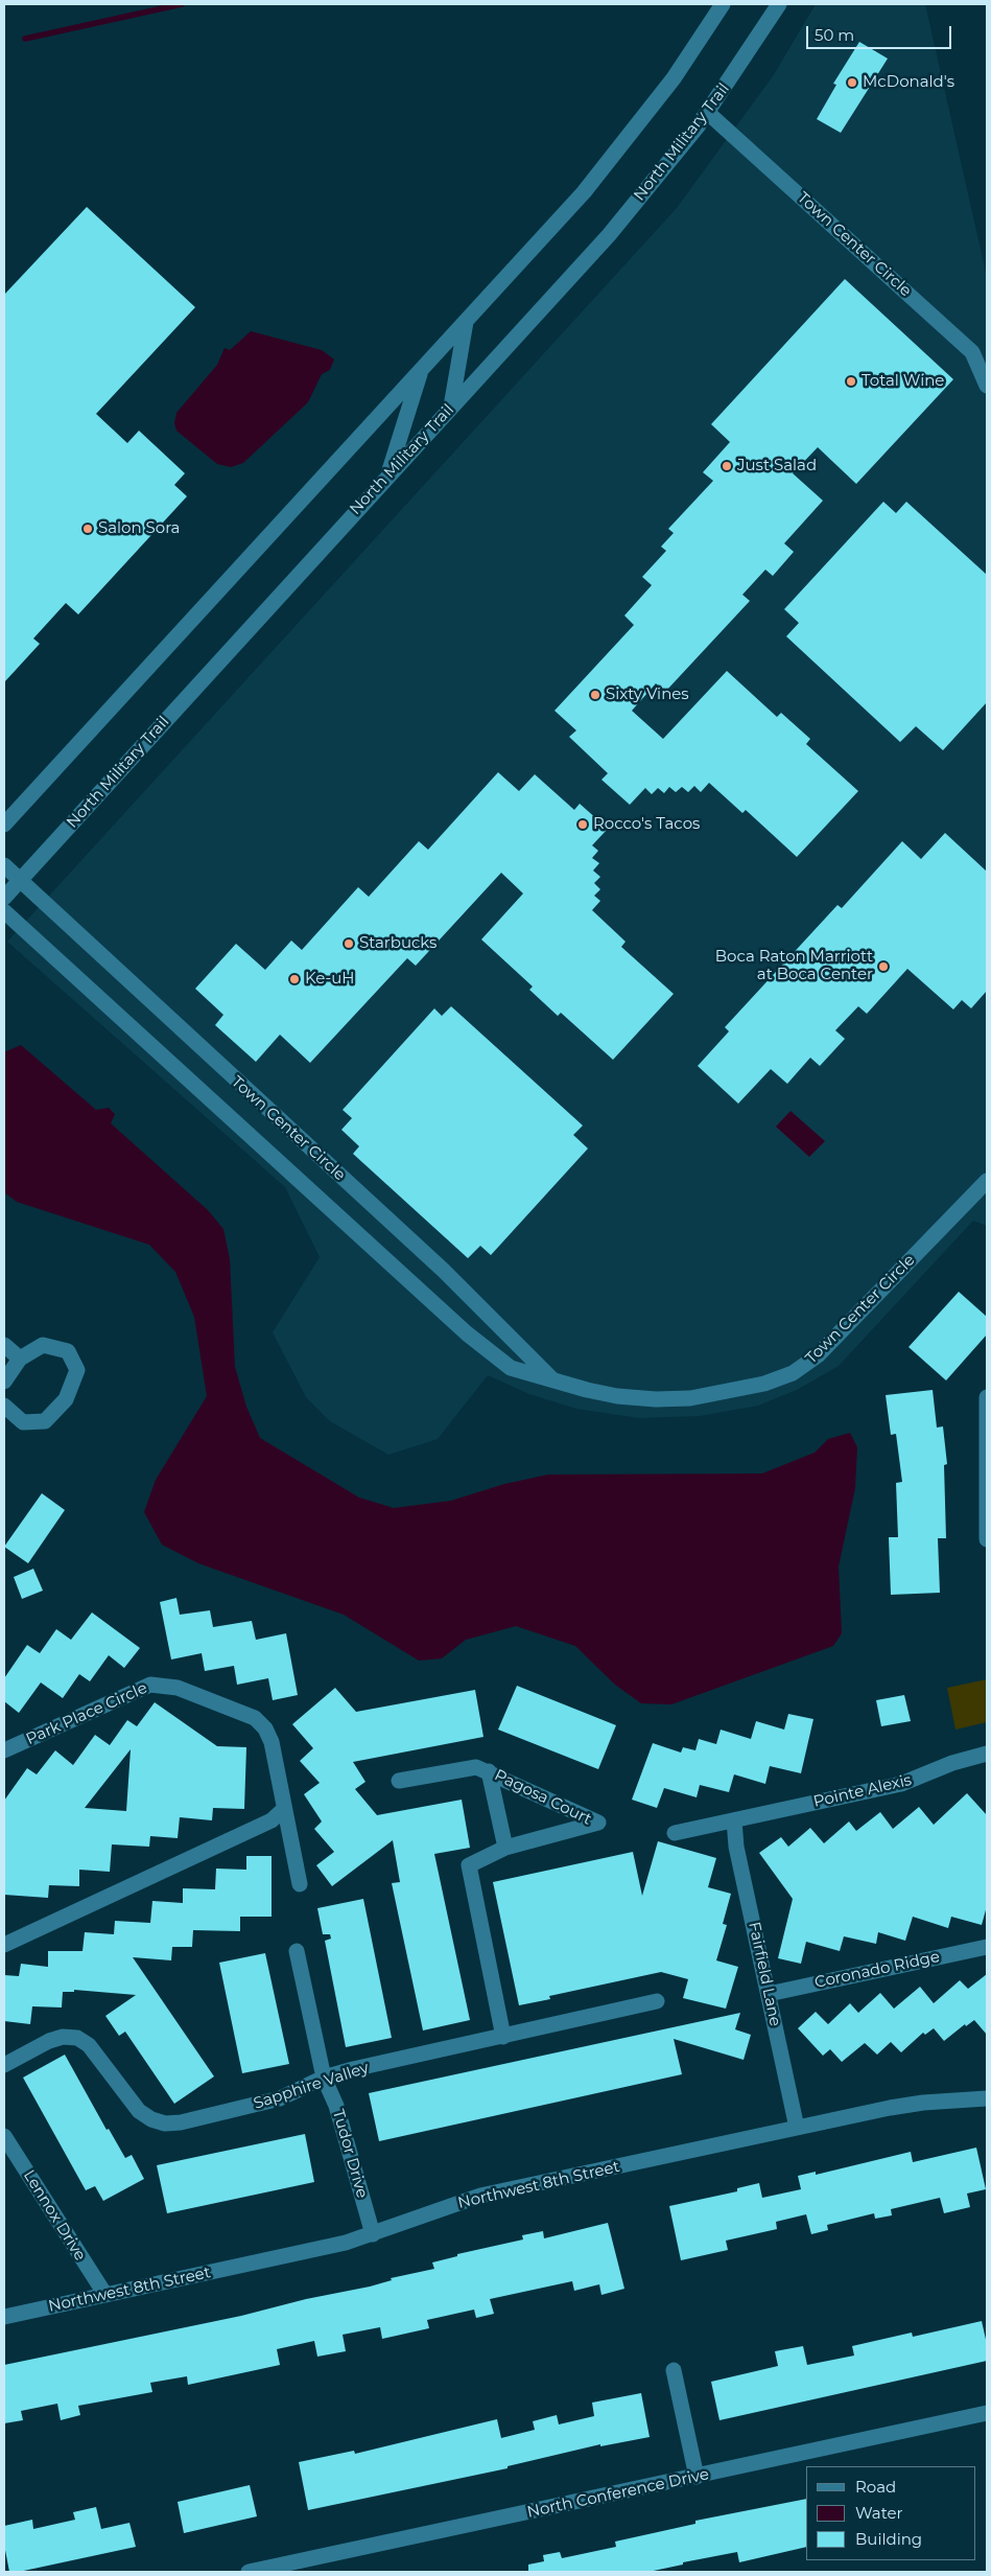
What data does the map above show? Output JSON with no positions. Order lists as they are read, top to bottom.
{
  "streets": {
    "street": [
      "North Military Trail",
      "Town Center Circle",
      "Park Place Circle",
      "Pointe Alexis",
      "Pagosa Court",
      "Coronado Ridge",
      "Fairfield Lane",
      "Sapphire Valley",
      "Tudor Drive",
      "Northwest 8th Street",
      "Lennox Drive",
      "North Conference Drive"
    ]
  },
  "crossings": [
    ["North Military Trail", "Town Center Circle"],
    ["Pointe Alexis", "Fairfield Lane"],
    ["Pagosa Court", "Sapphire Valley"],
    ["Coronado Ridge", "Fairfield Lane"],
    ["Fairfield Lane", "Northwest 8th Street"],
    ["Sapphire Valley", "Tudor Drive"],
    ["Tudor Drive", "Northwest 8th Street"],
    ["Northwest 8th Street", "Lennox Drive"]
  ],
  "places": [
    "McDonald's",
    "Total Wine",
    "Just Salad",
    "Salon Sora",
    "Sixty Vines",
    "Rocco's Tacos",
    "Starbucks",
    "Boca Raton Marriott at Boca Center",
    "Ke-uH"
  ],
  "legend": ["Road", "Water", "Building"],
  "scale_bar": "50 m"
}
